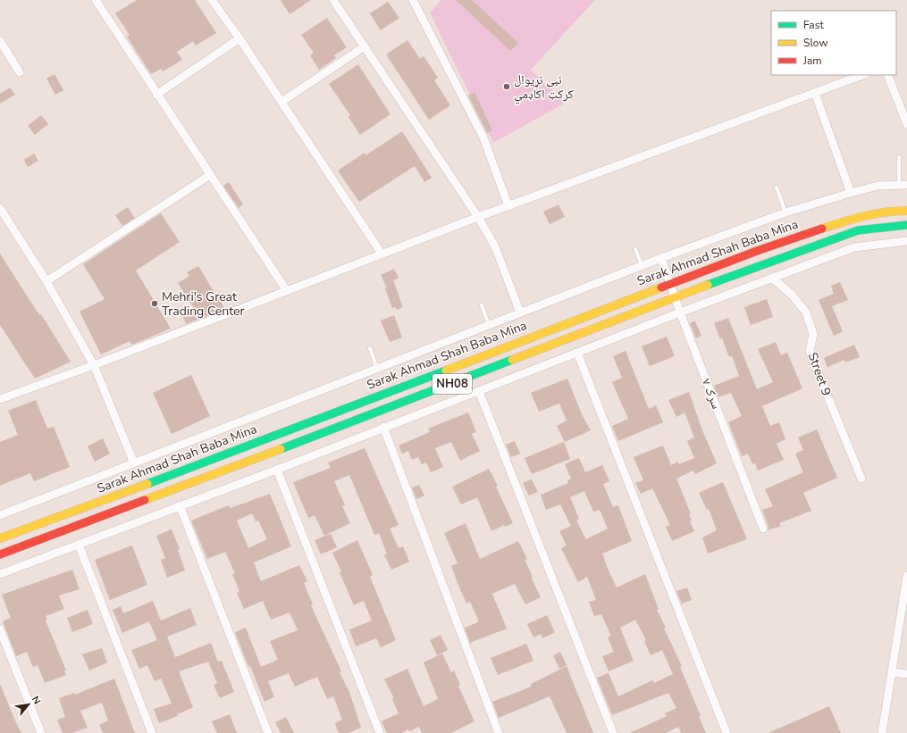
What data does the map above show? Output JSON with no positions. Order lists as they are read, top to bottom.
{
  "streets": {
    "highway": ["Sarak Ahmad Shah Baba Mina", "NH08"],
    "street": ["Street 9", "سرک ۷"]
  },
  "crossings": [
    ["Sarak Ahmad Shah Baba Mina", "سرک ۷"],
    ["NH08", "سرک ۷"]
  ],
  "places": ["نبی نړیوال کرکټ اکاډمي", "Mehri's Great Trading Center"],
  "legend": ["Fast", "Slow", "Jam"],
  "north": "top right"
}
